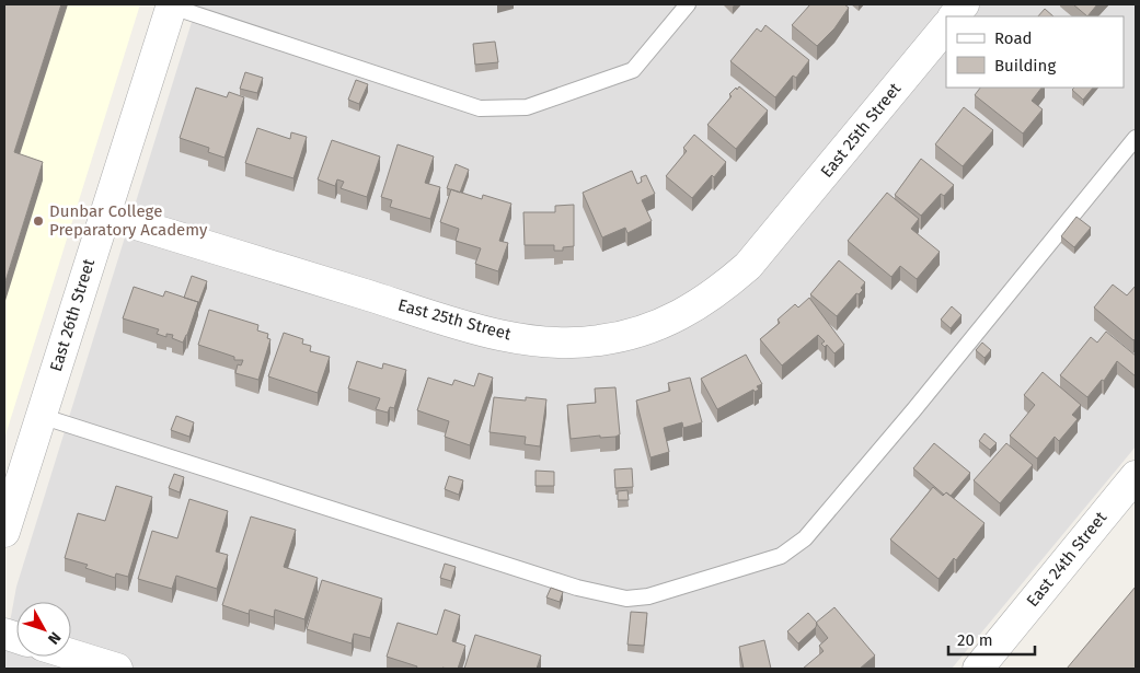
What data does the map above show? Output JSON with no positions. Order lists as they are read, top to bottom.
{
  "streets": {
    "street": ["East 25th Street", "East 26th Street", "East 24th Street"]
  },
  "crossings": [
    ["East 25th Street", "East 26th Street"]
  ],
  "places": ["Dunbar College Preparatory Academy"],
  "legend": ["Road", "Building"],
  "scale_bar": "20 m",
  "north": "bottom right"
}
